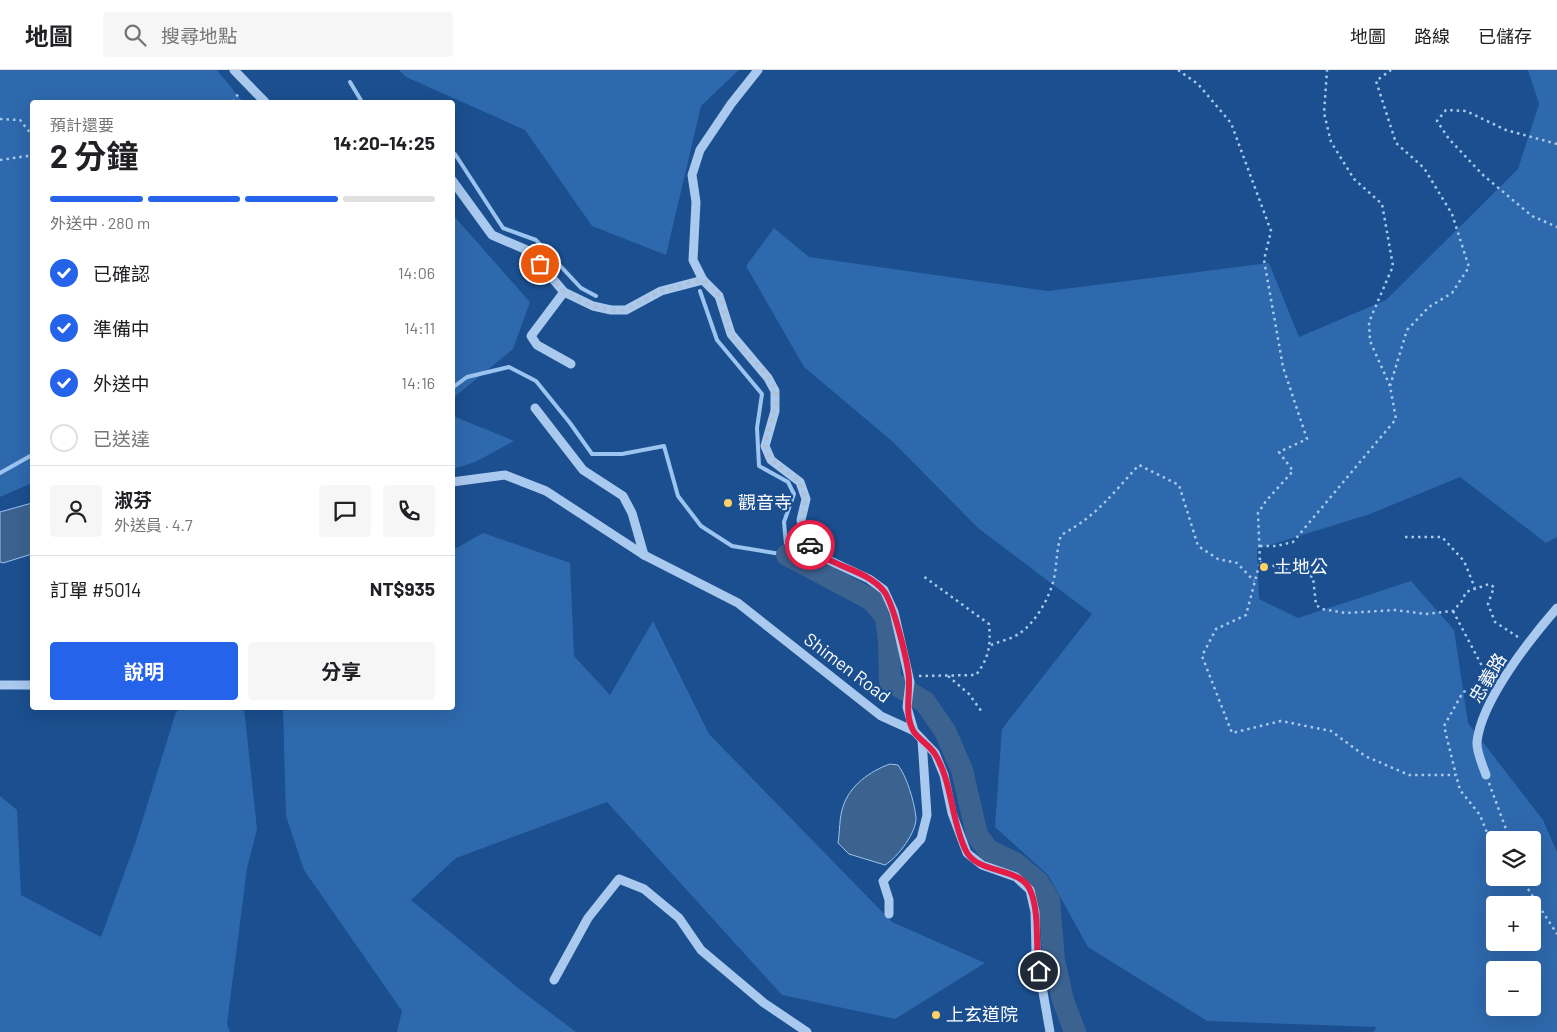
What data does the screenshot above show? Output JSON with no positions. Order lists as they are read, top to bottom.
{
  "streets": {
    "street": ["Shimen Road", "忠義路"]
  },
  "places": ["觀音寺", "土地公", "上玄道院"],
  "page": {
    "header": "地圖",
    "search": "搜尋地點",
    "nav": ["地圖", "路線", "已儲存"],
    "heading": ["2 分鐘", "預計還要", "14:20–14:25"],
    "panel": [
      "淑芬",
      "外送員 · 4.7",
      "訂單 #5014",
      "NT$935"
    ],
    "bar": "外送中 · 280 m",
    "list": [
      ["已確認", "14:06"],
      ["準備中", "14:11"],
      ["外送中", "14:16"],
      "已送達"
    ],
    "buttons": ["說明", "分享"],
    "map_buttons": ["+", "−"]
  }
}
